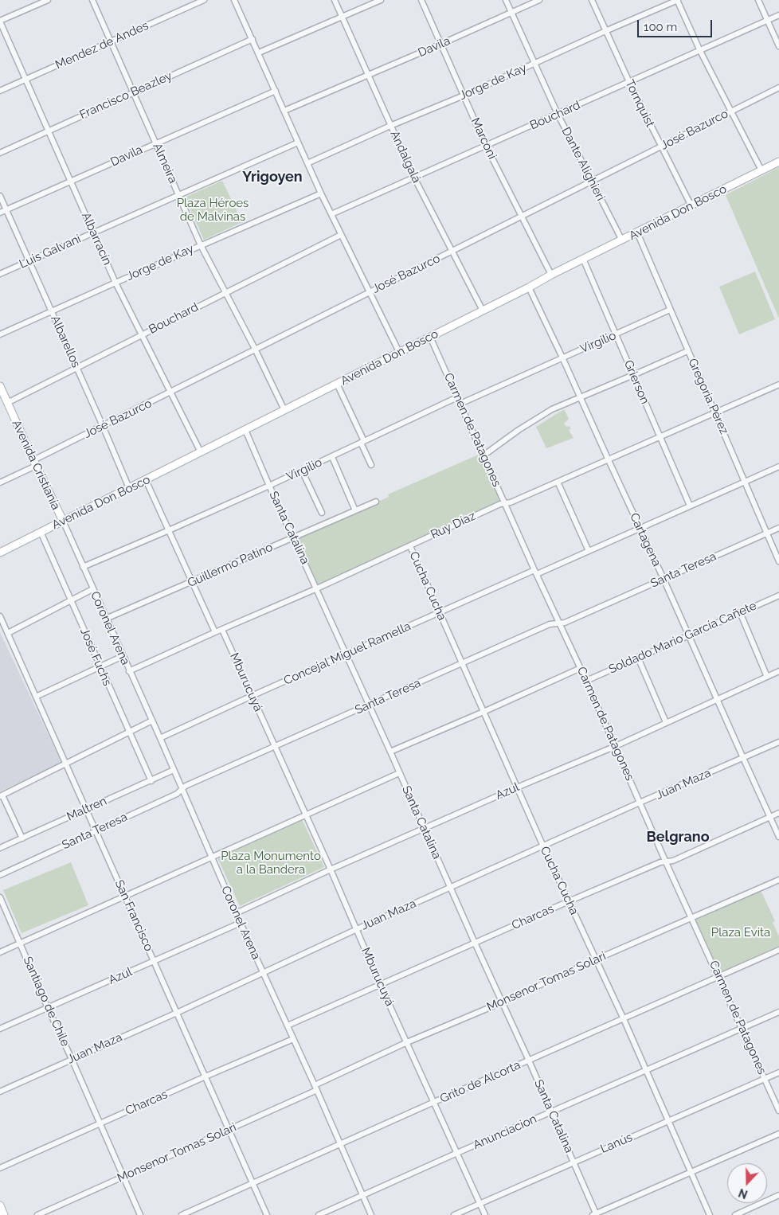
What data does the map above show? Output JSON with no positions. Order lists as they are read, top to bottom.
{
  "streets": {
    "main road": ["Avenida Don Bosco", "Avenida Cristianía"],
    "street": [
      "Mendez de Andes",
      "Davila",
      "Jorge de Kay",
      "Francisco Beazley",
      "Tornquist",
      "Bouchard",
      "José Bazurco",
      "Marconi",
      "Andalgalá",
      "Almeira",
      "Dante Alighieri",
      "Albarracín",
      "Luis Galvani",
      "Albarellos",
      "Virgilio",
      "Grierson",
      "Gregoria Pérez",
      "Carmen de Patagones",
      "Ruy Díaz",
      "Santa Catalina",
      "Cartagena",
      "Guillermo Patino",
      "Santa Teresa",
      "Cucha Cucha",
      "Coronel Arena",
      "Soldado Mario García Cañete",
      "Concejal Miguel Ramella",
      "José Fuchs",
      "Mburucuyá",
      "Juan Maza",
      "Azul",
      "Maltren",
      "San Francisco",
      "Charcas",
      "Monsenor Tomas Solari",
      "Santiago de Chile",
      "Grito de Alcorta",
      "Anunciacion",
      "Lanús"
    ]
  },
  "crossings": [
    ["Mendez de Andes", "Almeira"],
    ["Mendez de Andes", "Albarracín"],
    ["Davila", "Marconi"],
    ["Davila", "Andalgalá"],
    ["Davila", "Almeira"],
    ["Davila", "Dante Alighieri"],
    ["Davila", "Albarracín"],
    ["Davila", "Albarellos"],
    ["Jorge de Kay", "Tornquist"],
    ["Jorge de Kay", "Marconi"],
    ["Jorge de Kay", "Andalgalá"],
    ["Jorge de Kay", "Almeira"],
    ["Jorge de Kay", "Dante Alighieri"],
    ["Jorge de Kay", "Albarracín"],
    ["Jorge de Kay", "Albarellos"],
    ["Francisco Beazley", "Almeira"],
    ["Francisco Beazley", "Albarracín"],
    ["Tornquist", "Bouchard"],
    ["Tornquist", "José Bazurco"],
    ["Tornquist", "Avenida Don Bosco"],
    ["Bouchard", "Marconi"],
    ["Bouchard", "Andalgalá"],
    ["Bouchard", "Almeira"],
    ["Bouchard", "Dante Alighieri"],
    ["Bouchard", "Albarracín"],
    ["Bouchard", "Albarellos"],
    ["Bouchard", "Avenida Cristianía"],
    ["José Bazurco", "Marconi"],
    ["José Bazurco", "Andalgalá"],
    ["José Bazurco", "Almeira"],
    ["José Bazurco", "Dante Alighieri"],
    ["José Bazurco", "Albarracín"],
    ["José Bazurco", "Albarellos"],
    ["José Bazurco", "Avenida Cristianía"],
    ["Marconi", "Avenida Don Bosco"],
    ["Andalgalá", "Avenida Don Bosco"],
    ["Almeira", "Avenida Don Bosco"],
    ["Almeira", "Luis Galvani"],
    ["Dante Alighieri", "Avenida Don Bosco"],
    ["Avenida Don Bosco", "Albarracín"],
    ["Avenida Don Bosco", "Albarellos"],
    ["Avenida Don Bosco", "Grierson"],
    ["Avenida Don Bosco", "Gregoria Pérez"],
    ["Avenida Don Bosco", "Carmen de Patagones"],
    ["Avenida Don Bosco", "Avenida Cristianía"],
    ["Avenida Don Bosco", "Santa Catalina"],
    ["Avenida Don Bosco", "Cartagena"],
    ["Avenida Don Bosco", "Coronel Arena"],
    ["Avenida Don Bosco", "José Fuchs"],
    ["Albarracín", "Luis Galvani"],
    ["Luis Galvani", "Albarellos"],
    ["Virgilio", "Grierson"],
    ["Virgilio", "Gregoria Pérez"],
    ["Virgilio", "Carmen de Patagones"],
    ["Virgilio", "Santa Catalina"],
    ["Virgilio", "Cartagena"],
    ["Virgilio", "Coronel Arena"],
    ["Grierson", "Ruy Díaz"],
    ["Grierson", "Concejal Miguel Ramella"],
    ["Gregoria Pérez", "Ruy Díaz"],
    ["Gregoria Pérez", "Santa Teresa"],
    ["Gregoria Pérez", "Concejal Miguel Ramella"],
    ["Carmen de Patagones", "Ruy Díaz"],
    ["Carmen de Patagones", "Santa Teresa"],
    ["Carmen de Patagones", "Soldado Mario García Cañete"],
    ["Carmen de Patagones", "Concejal Miguel Ramella"],
    ["Carmen de Patagones", "Juan Maza"],
    ["Carmen de Patagones", "Azul"],
    ["Carmen de Patagones", "Charcas"],
    ["Carmen de Patagones", "Monsenor Tomas Solari"],
    ["Carmen de Patagones", "Grito de Alcorta"],
    ["Carmen de Patagones", "Anunciacion"],
    ["Carmen de Patagones", "Lanús"],
    ["Avenida Cristianía", "Coronel Arena"],
    ["Ruy Díaz", "Santa Catalina"],
    ["Ruy Díaz", "Cartagena"],
    ["Ruy Díaz", "Cucha Cucha"],
    ["Ruy Díaz", "Coronel Arena"],
    ["Ruy Díaz", "Mburucuyá"],
    ["Santa Catalina", "Guillermo Patino"],
    ["Santa Catalina", "Santa Teresa"],
    ["Santa Catalina", "Concejal Miguel Ramella"],
    ["Santa Catalina", "Juan Maza"],
    ["Santa Catalina", "Azul"],
    ["Santa Catalina", "Charcas"],
    ["Santa Catalina", "Monsenor Tomas Solari"],
    ["Santa Catalina", "Grito de Alcorta"],
    ["Santa Catalina", "Anunciacion"],
    ["Santa Catalina", "Lanús"],
    ["Cartagena", "Santa Teresa"],
    ["Cartagena", "Soldado Mario García Cañete"],
    ["Cartagena", "Concejal Miguel Ramella"],
    ["Cartagena", "Juan Maza"],
    ["Cartagena", "Azul"],
    ["Cartagena", "Charcas"],
    ["Guillermo Patino", "Coronel Arena"],
    ["Santa Teresa", "Cucha Cucha"],
    ["Santa Teresa", "Coronel Arena"],
    ["Santa Teresa", "Mburucuyá"],
    ["Santa Teresa", "San Francisco"],
    ["Cucha Cucha", "Concejal Miguel Ramella"],
    ["Cucha Cucha", "Juan Maza"],
    ["Cucha Cucha", "Azul"],
    ["Cucha Cucha", "Charcas"],
    ["Cucha Cucha", "Monsenor Tomas Solari"],
    ["Cucha Cucha", "Grito de Alcorta"],
    ["Cucha Cucha", "Anunciacion"],
    ["Cucha Cucha", "Lanús"],
    ["Coronel Arena", "Concejal Miguel Ramella"],
    ["Coronel Arena", "Juan Maza"],
    ["Coronel Arena", "Azul"],
    ["Coronel Arena", "Maltren"],
    ["Coronel Arena", "Charcas"],
    ["Coronel Arena", "Monsenor Tomas Solari"],
    ["Coronel Arena", "Grito de Alcorta"],
    ["Coronel Arena", "Anunciacion"],
    ["Concejal Miguel Ramella", "Mburucuyá"],
    ["José Fuchs", "Maltren"],
    ["Mburucuyá", "Juan Maza"],
    ["Mburucuyá", "Azul"],
    ["Mburucuyá", "Charcas"],
    ["Mburucuyá", "Monsenor Tomas Solari"],
    ["Mburucuyá", "Grito de Alcorta"],
    ["Mburucuyá", "Anunciacion"],
    ["Mburucuyá", "Lanús"],
    ["Juan Maza", "San Francisco"],
    ["Juan Maza", "Santiago de Chile"],
    ["Azul", "San Francisco"],
    ["Azul", "Santiago de Chile"],
    ["Maltren", "San Francisco"],
    ["San Francisco", "Charcas"],
    ["San Francisco", "Monsenor Tomas Solari"],
    ["San Francisco", "Grito de Alcorta"],
    ["Charcas", "Santiago de Chile"],
    ["Monsenor Tomas Solari", "Santiago de Chile"]
  ],
  "districts": ["Yrigoyen", "Belgrano"],
  "parks": ["Plaza Héroes de Malvinas", "Plaza Monumento a la Bandera", "Plaza Evita"],
  "scale_bar": "100 m",
  "north": "bottom"
}
